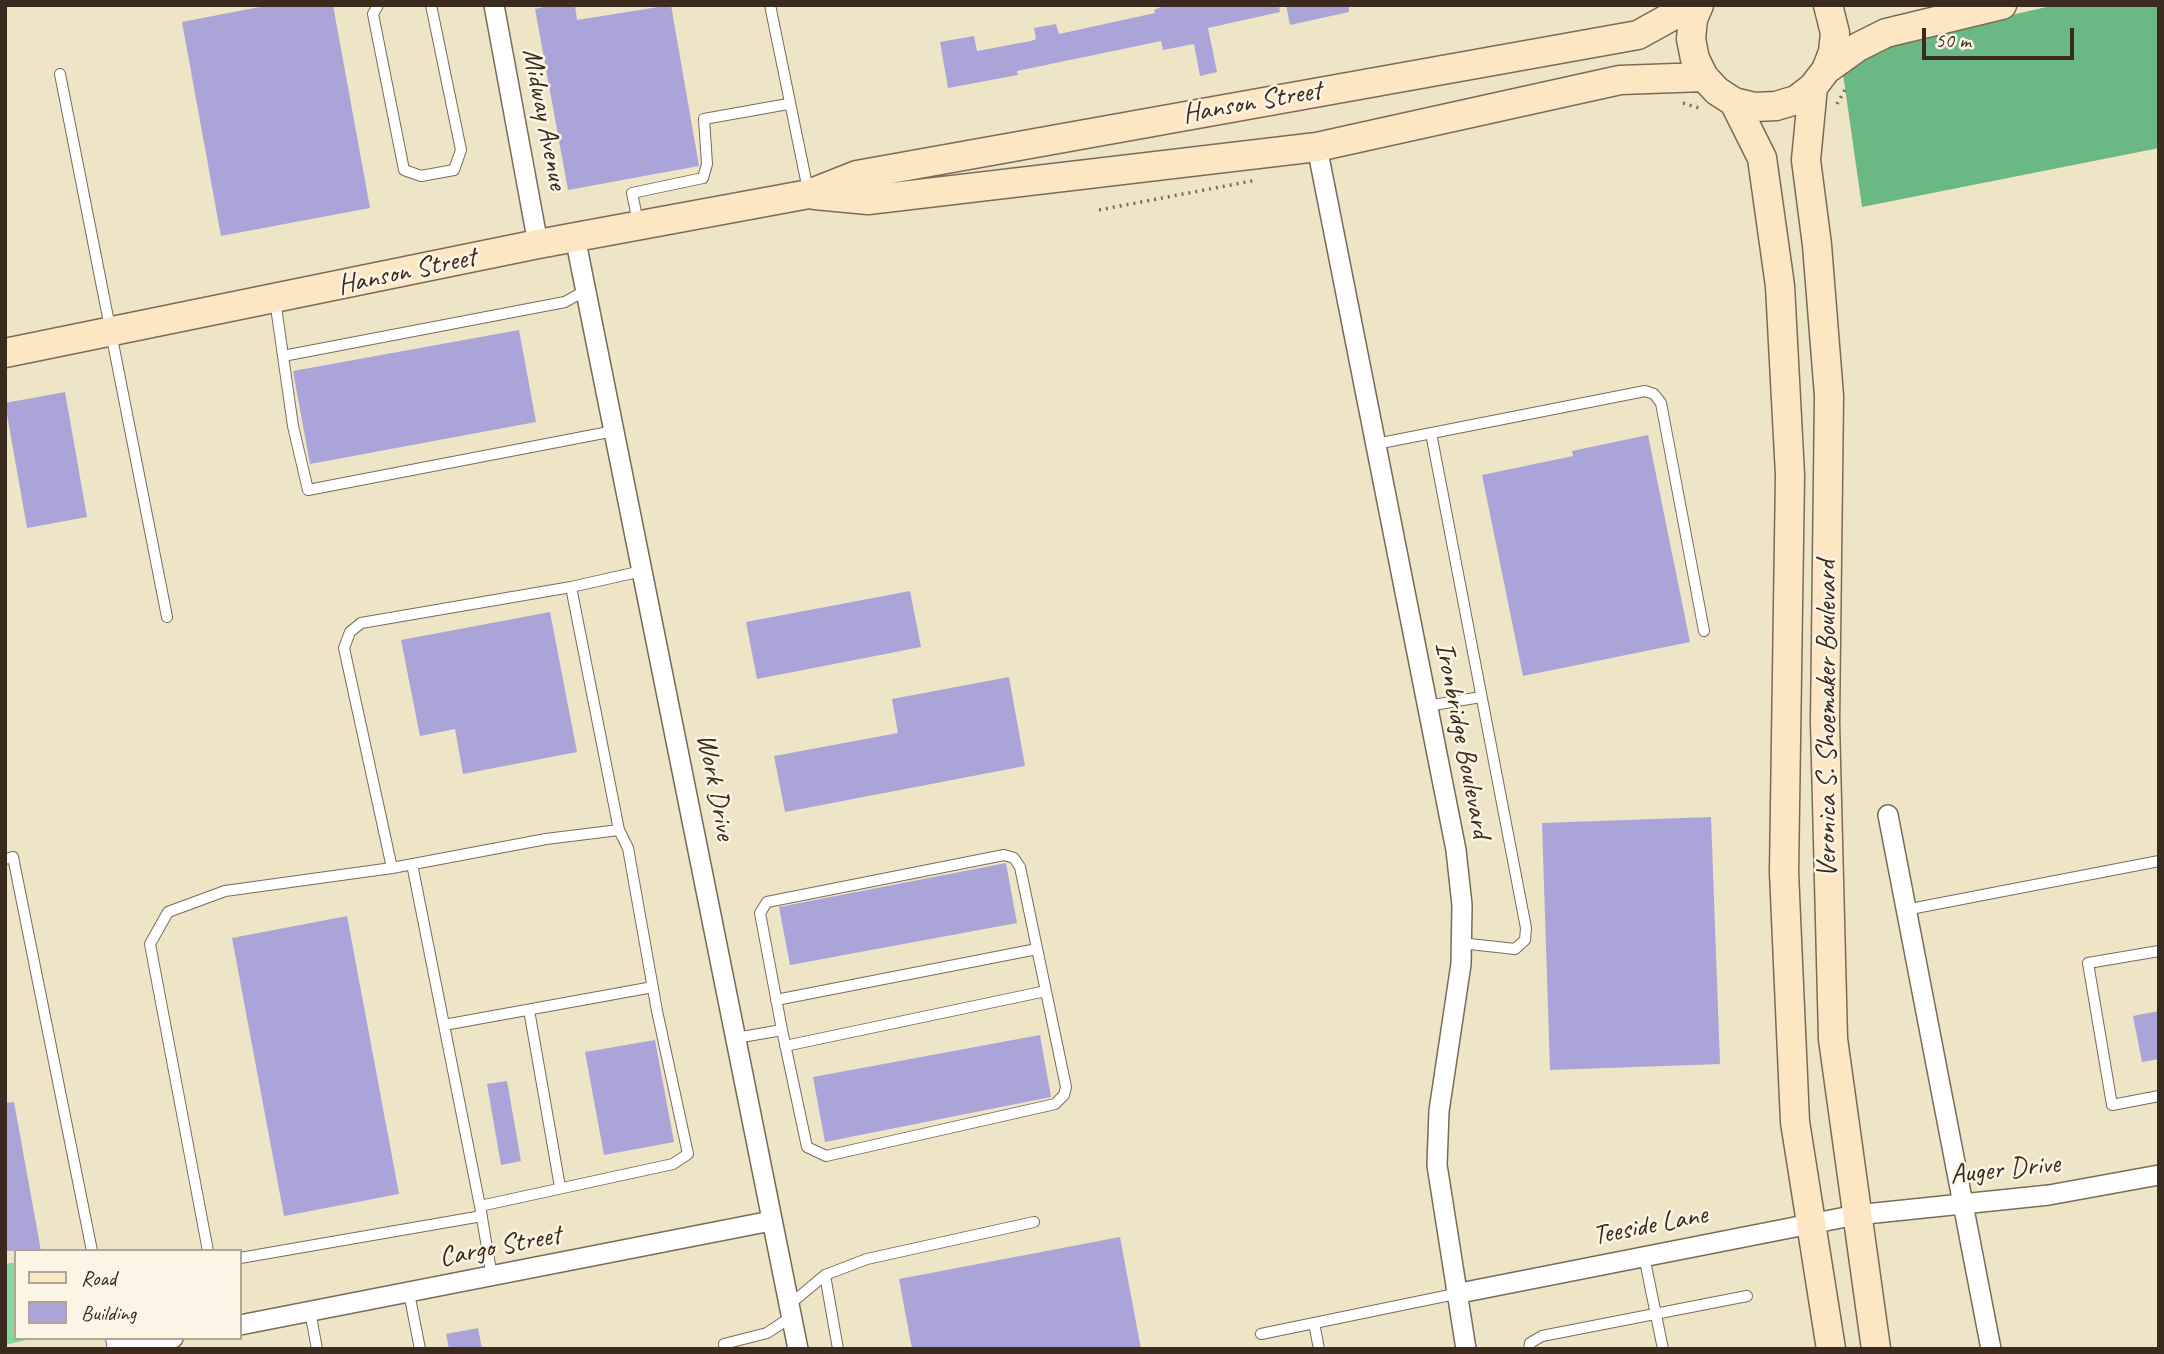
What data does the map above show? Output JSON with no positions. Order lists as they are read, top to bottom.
{
  "streets": {
    "street": [
      "Hanson Street",
      "Midway Avenue",
      "Veronica S. Shoemaker Boulevard",
      "Ironbridge Boulevard",
      "Work Drive",
      "Auger Drive",
      "Teeside Lane",
      "Cargo Street"
    ]
  },
  "crossings": [
    ["Hanson Street", "Midway Avenue"],
    ["Hanson Street", "Ironbridge Boulevard"],
    ["Hanson Street", "Work Drive"],
    ["Veronica S. Shoemaker Boulevard", "Auger Drive"],
    ["Veronica S. Shoemaker Boulevard", "Teeside Lane"],
    ["Ironbridge Boulevard", "Teeside Lane"],
    ["Work Drive", "Cargo Street"],
    ["Auger Drive", "Teeside Lane"]
  ],
  "legend": ["Road", "Building"],
  "scale_bar": "50 m"
}
